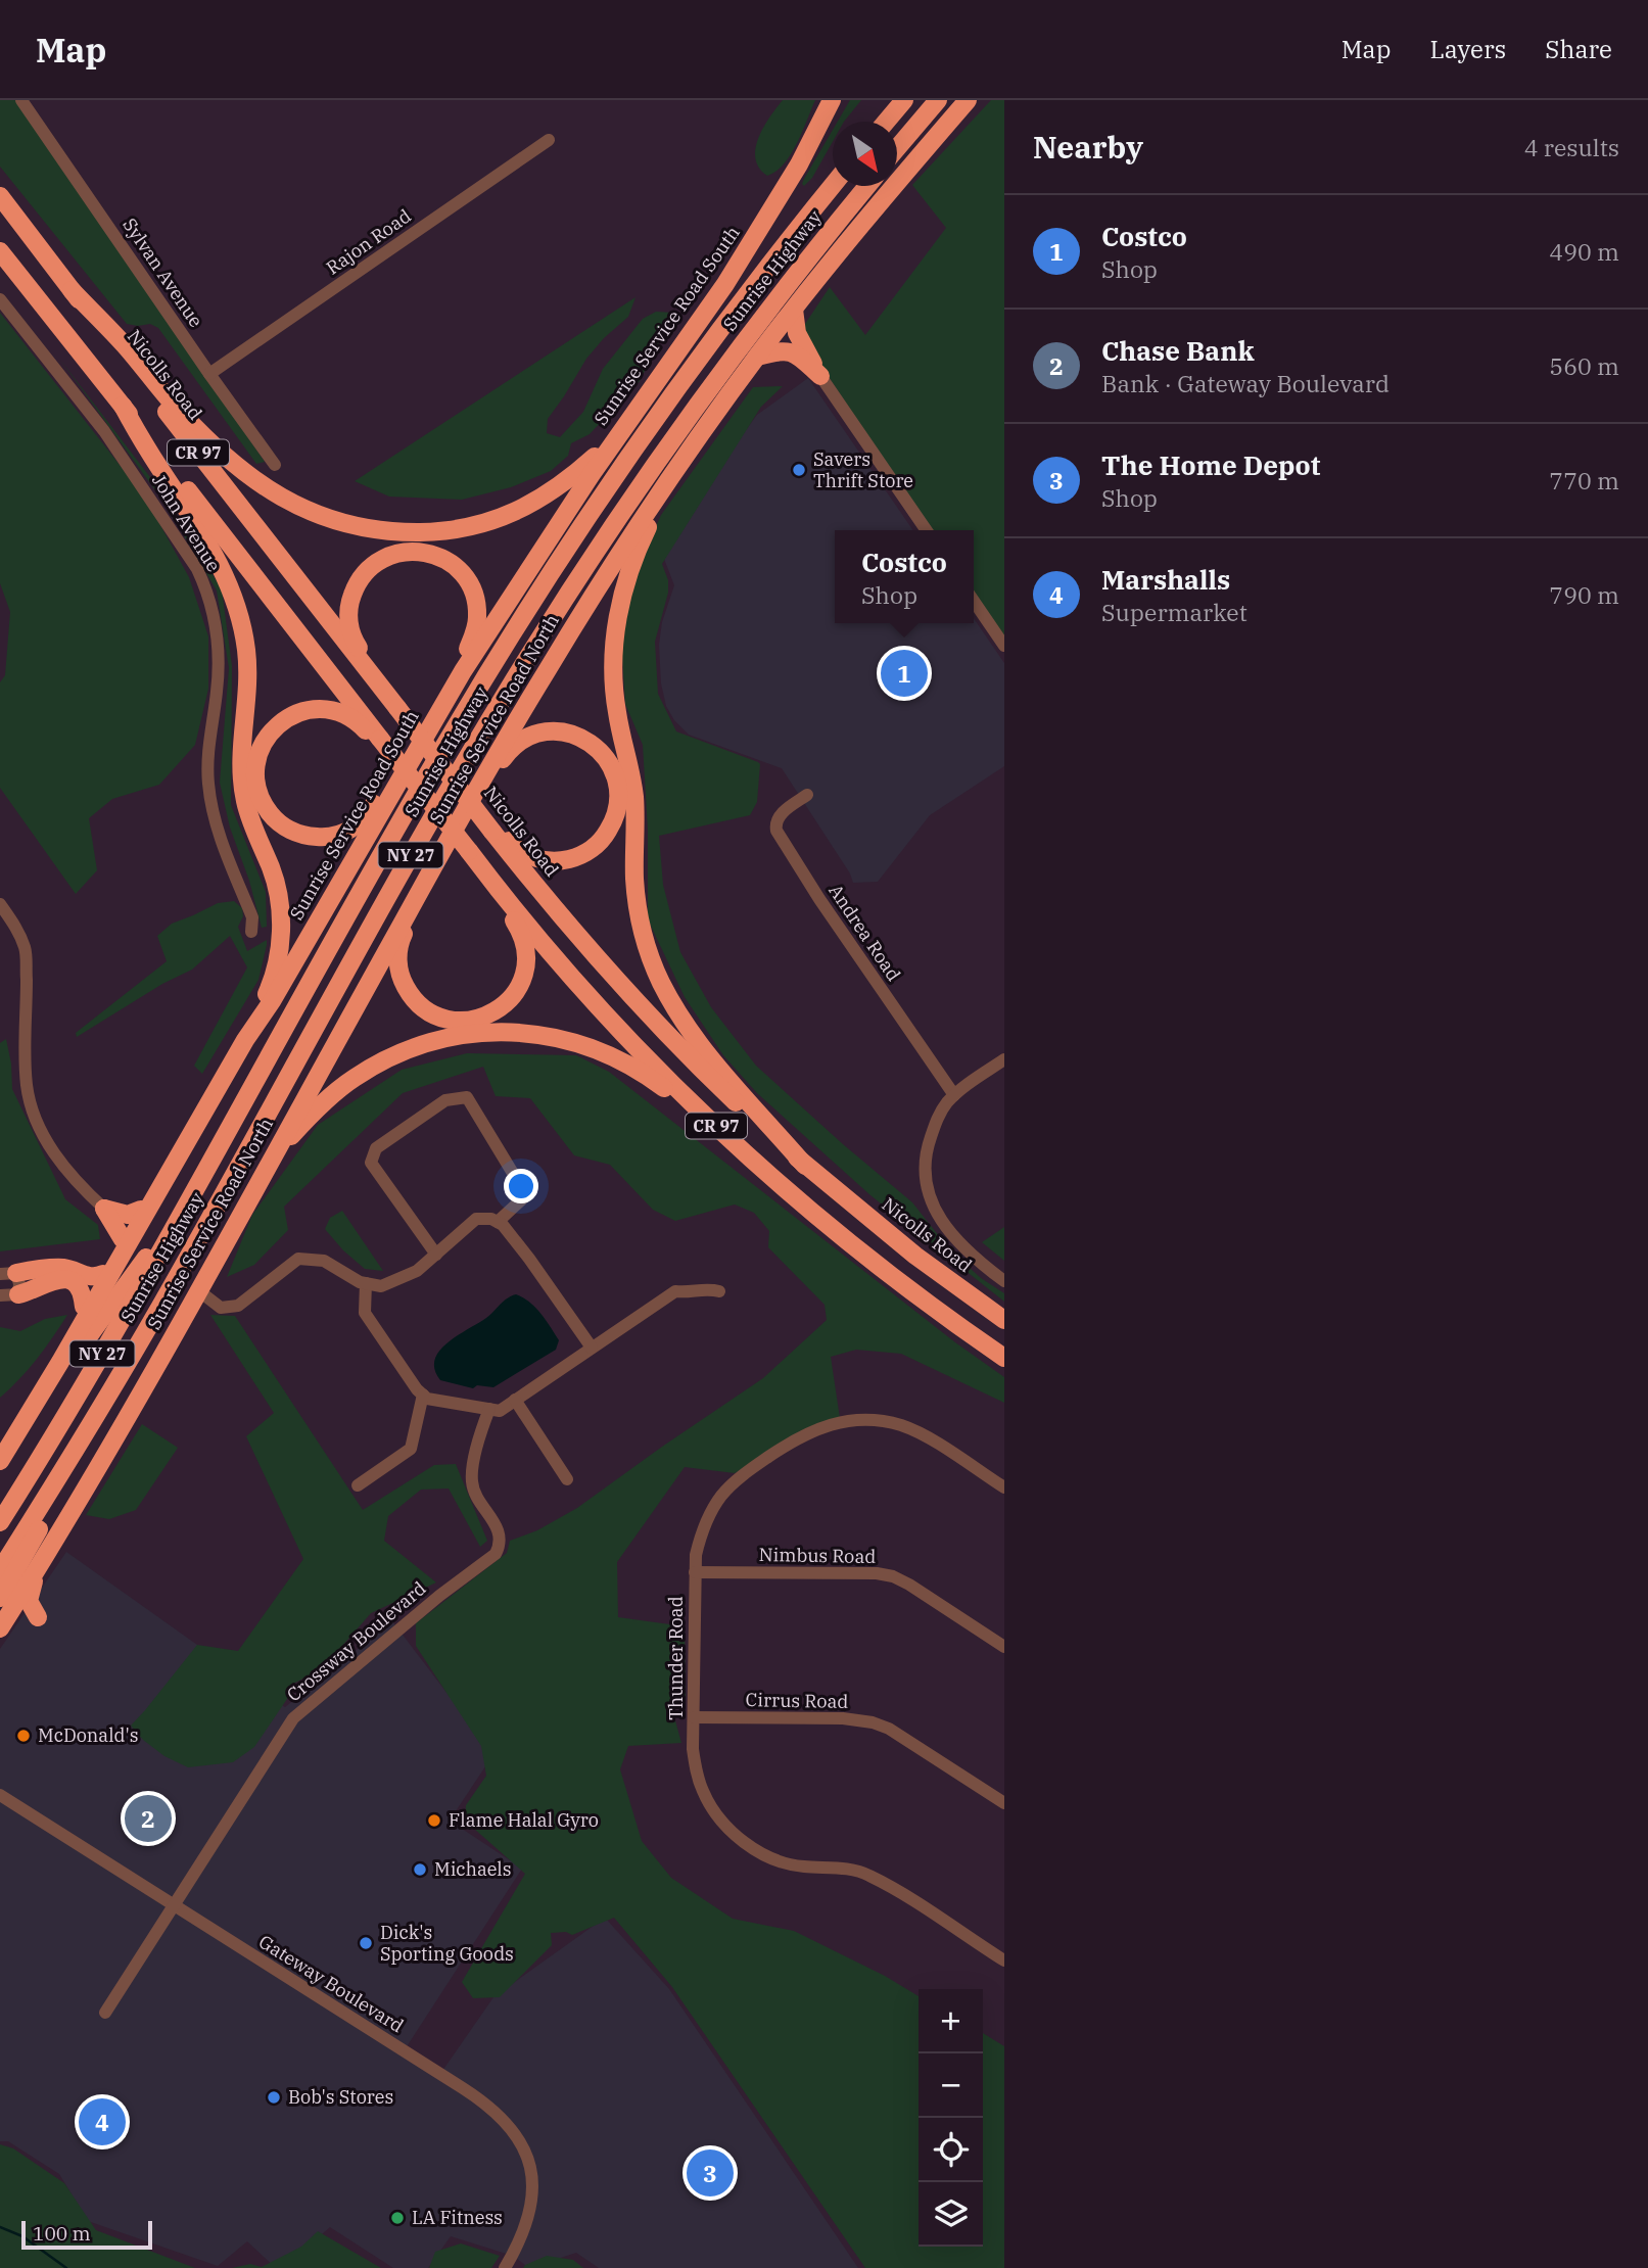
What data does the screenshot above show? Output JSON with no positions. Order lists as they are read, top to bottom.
{
  "streets": {
    "highway": [
      "Sunrise Highway",
      "Sunrise Service Road South",
      "Nicolls Road",
      "CR 97",
      "Sunrise Service Road North",
      "NY 27"
    ],
    "street": [
      "Rajon Road",
      "Sylvan Avenue",
      "John Avenue",
      "Andrea Road",
      "Nimbus Road",
      "Crossway Boulevard",
      "Thunder Road",
      "Cirrus Road",
      "Gateway Boulevard"
    ]
  },
  "crossings": [
    ["Rajon Road", "Sylvan Avenue"],
    ["Nicolls Road", "Sunrise Service Road North"],
    ["Nimbus Road", "Thunder Road"],
    ["Crossway Boulevard", "Gateway Boulevard"],
    ["Thunder Road", "Cirrus Road"]
  ],
  "places": [
    "Savers Thrift Store",
    "McDonald's",
    "Flame Halal Gyro",
    "Michaels",
    "Dick's Sporting Goods",
    "Bob's Stores",
    "LA Fitness"
  ],
  "scale_bar": "100 m",
  "north": "bottom right",
  "page": {
    "header": "Map",
    "nav": ["Map", "Layers", "Share"],
    "heading": ["Nearby", "4 results"],
    "list": [
      {
        "mark": "1",
        "name": "Costco",
        "note": "Shop",
        "value": "490 m"
      },
      {
        "mark": "2",
        "name": "Chase Bank",
        "note": "Bank · Gateway Boulevard",
        "value": "560 m"
      },
      {
        "mark": "3",
        "name": "The Home Depot",
        "note": "Shop",
        "value": "770 m"
      },
      {
        "mark": "4",
        "name": "Marshalls",
        "note": "Supermarket",
        "value": "790 m"
      }
    ],
    "popup": ["Costco", "Shop"],
    "pins": [
      "1",
      "2",
      "4",
      "3"
    ],
    "map_buttons": ["+", "−"],
    "scale": "100 m"
  }
}
